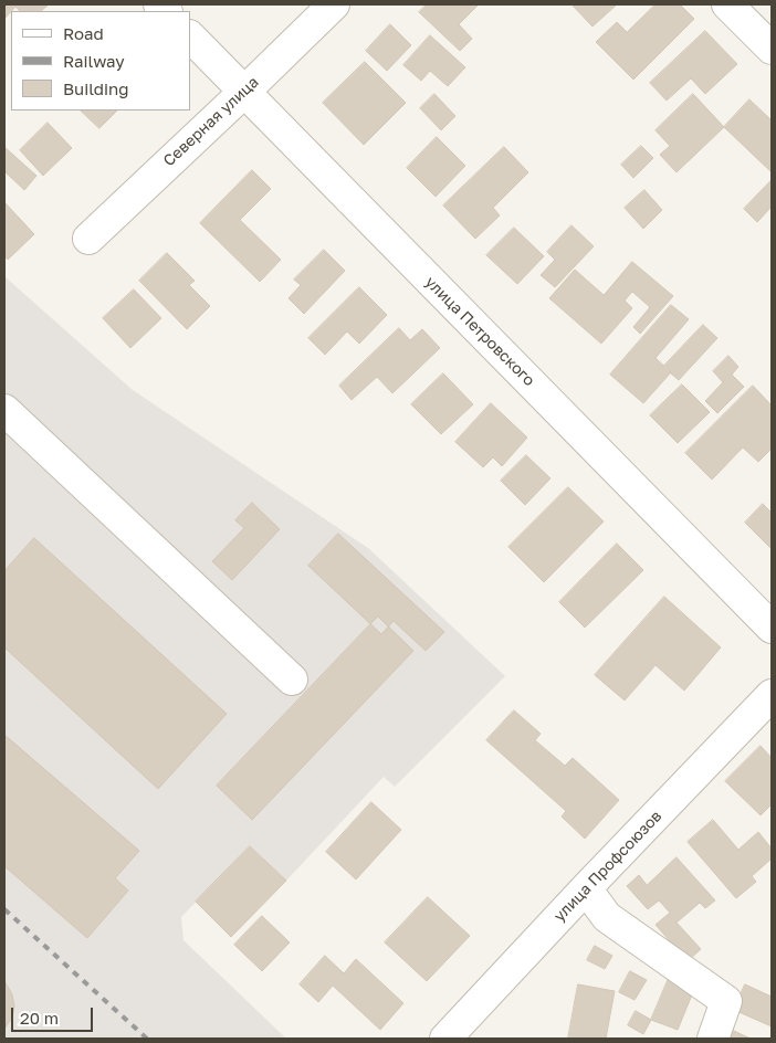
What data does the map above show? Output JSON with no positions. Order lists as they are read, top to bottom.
{
  "streets": {
    "street": ["Северная улица", "улица Петровского", "улица Профсоюзов"]
  },
  "crossings": [
    ["Северная улица", "улица Петровского"]
  ],
  "legend": ["Road", "Railway", "Building"],
  "scale_bar": "20 m"
}
